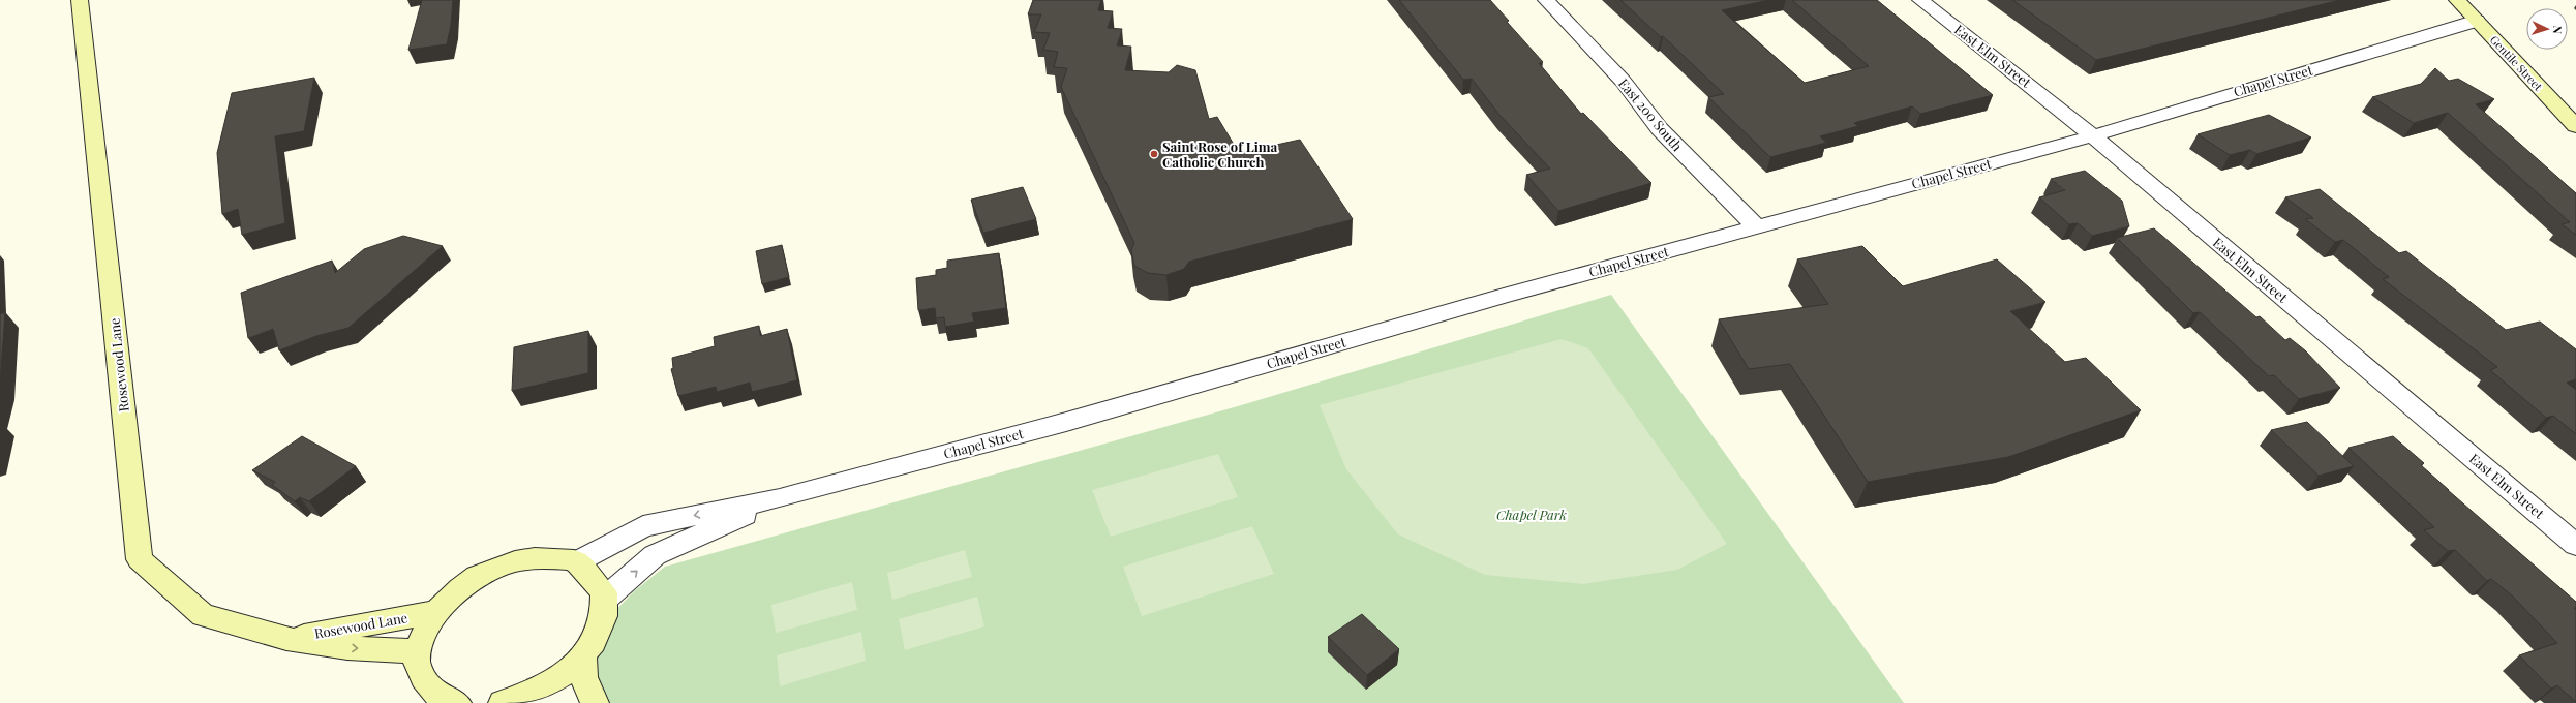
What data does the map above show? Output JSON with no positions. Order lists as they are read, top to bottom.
{
  "streets": {
    "street": [
      "East Elm Street",
      "Gentile Street",
      "Chapel Street",
      "East 200 South",
      "Rosewood Lane"
    ]
  },
  "crossings": [
    ["East Elm Street", "Chapel Street"],
    ["Gentile Street", "Chapel Street"],
    ["Chapel Street", "East 200 South"]
  ],
  "parks": ["Chapel Park"],
  "places": ["Saint Rose of Lima Catholic Church"],
  "north": "right"
}
